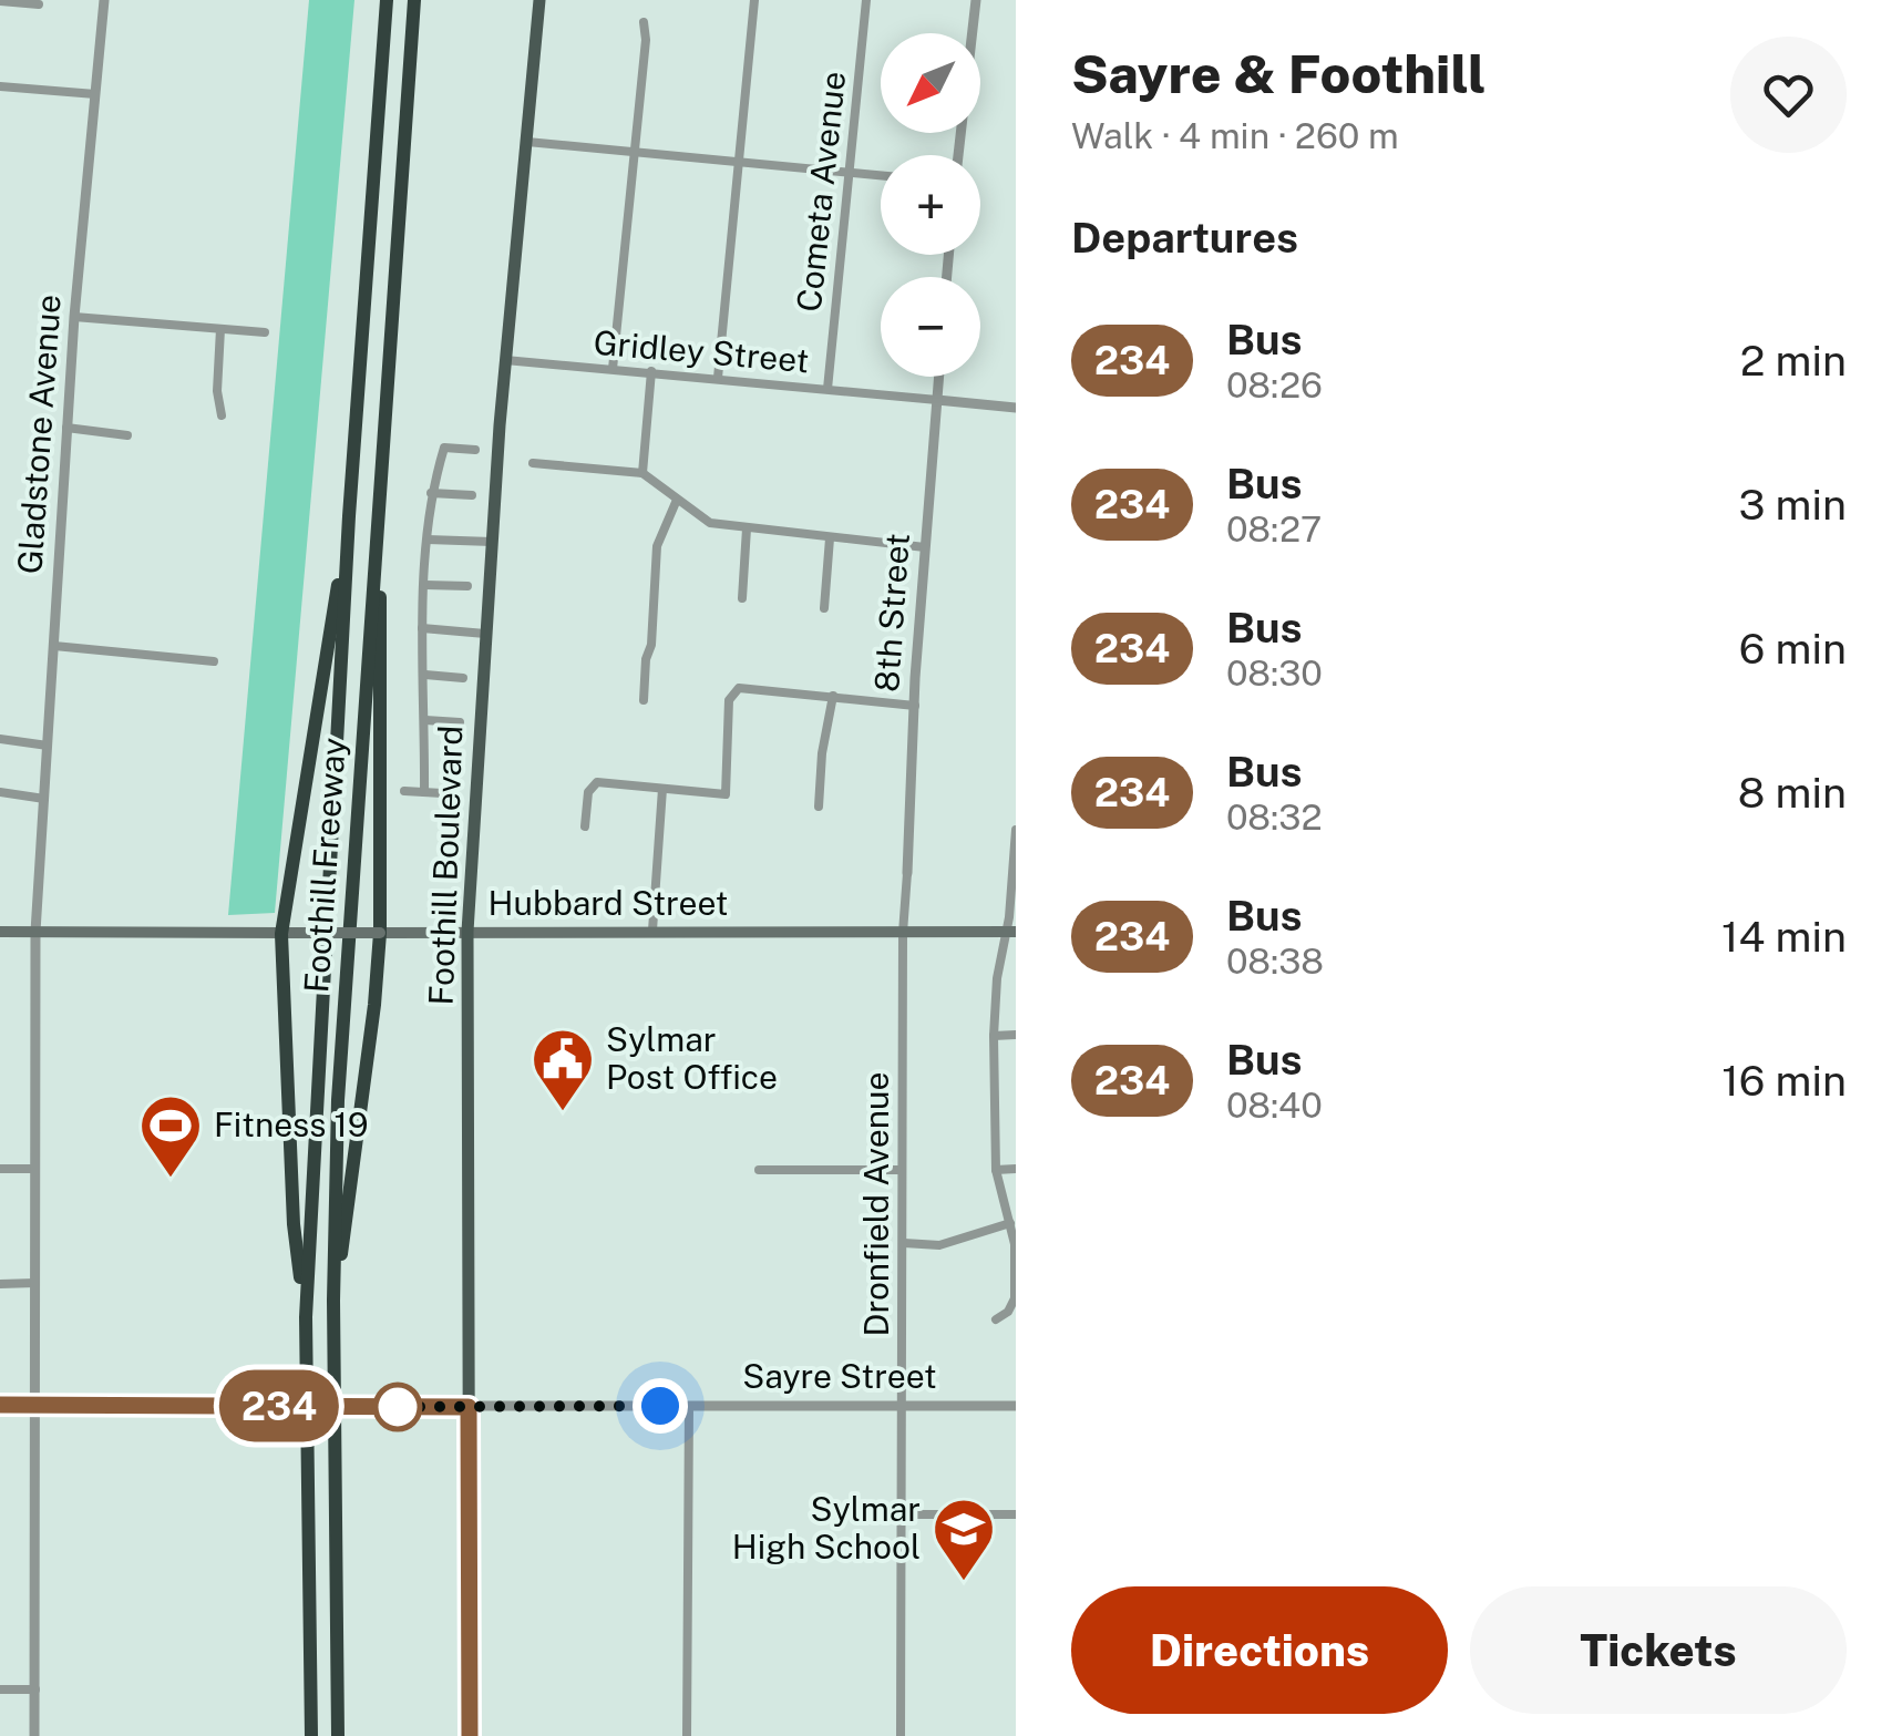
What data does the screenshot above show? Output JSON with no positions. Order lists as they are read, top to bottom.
{
  "streets": {
    "highway": ["Foothill Freeway"],
    "main road": ["Foothill Boulevard", "Hubbard Street"],
    "street": [
      "Cometa Avenue",
      "Gridley Street",
      "Gladstone Avenue",
      "8th Street",
      "Dronfield Avenue",
      "Sayre Street"
    ]
  },
  "crossings": [
    ["Cometa Avenue", "Gridley Street"],
    ["Gridley Street", "8th Street"],
    ["Gridley Street", "Foothill Boulevard"],
    ["Gladstone Avenue", "Hubbard Street"],
    ["Gladstone Avenue", "Sayre Street"],
    ["8th Street", "Dronfield Avenue"],
    ["Foothill Boulevard", "Hubbard Street"],
    ["Foothill Boulevard", "Sayre Street"],
    ["Hubbard Street", "Dronfield Avenue"],
    ["Dronfield Avenue", "Sayre Street"]
  ],
  "places": {
    "public building": ["Sylmar Post Office"],
    "sports": ["Fitness 19"],
    "school or university": ["Sylmar High School"]
  },
  "lines": ["bus line 234"],
  "north": "bottom left",
  "page": {
    "on_map": "234",
    "heading": [
      ["Sayre & Foothill", "Walk · 4 min · 260 m"],
      "Departures"
    ],
    "map_buttons": ["+", "−"],
    "list": [
      {
        "mark": "234",
        "name": "Bus",
        "note": "08:26",
        "value": "2 min"
      },
      {
        "mark": "234",
        "name": "Bus",
        "note": "08:27",
        "value": "3 min"
      },
      {
        "mark": "234",
        "name": "Bus",
        "note": "08:30",
        "value": "6 min"
      },
      {
        "mark": "234",
        "name": "Bus",
        "note": "08:32",
        "value": "8 min"
      },
      {
        "mark": "234",
        "name": "Bus",
        "note": "08:38",
        "value": "14 min"
      },
      {
        "mark": "234",
        "name": "Bus",
        "note": "08:40",
        "value": "16 min"
      }
    ],
    "buttons": ["Directions", "Tickets"]
  }
}
